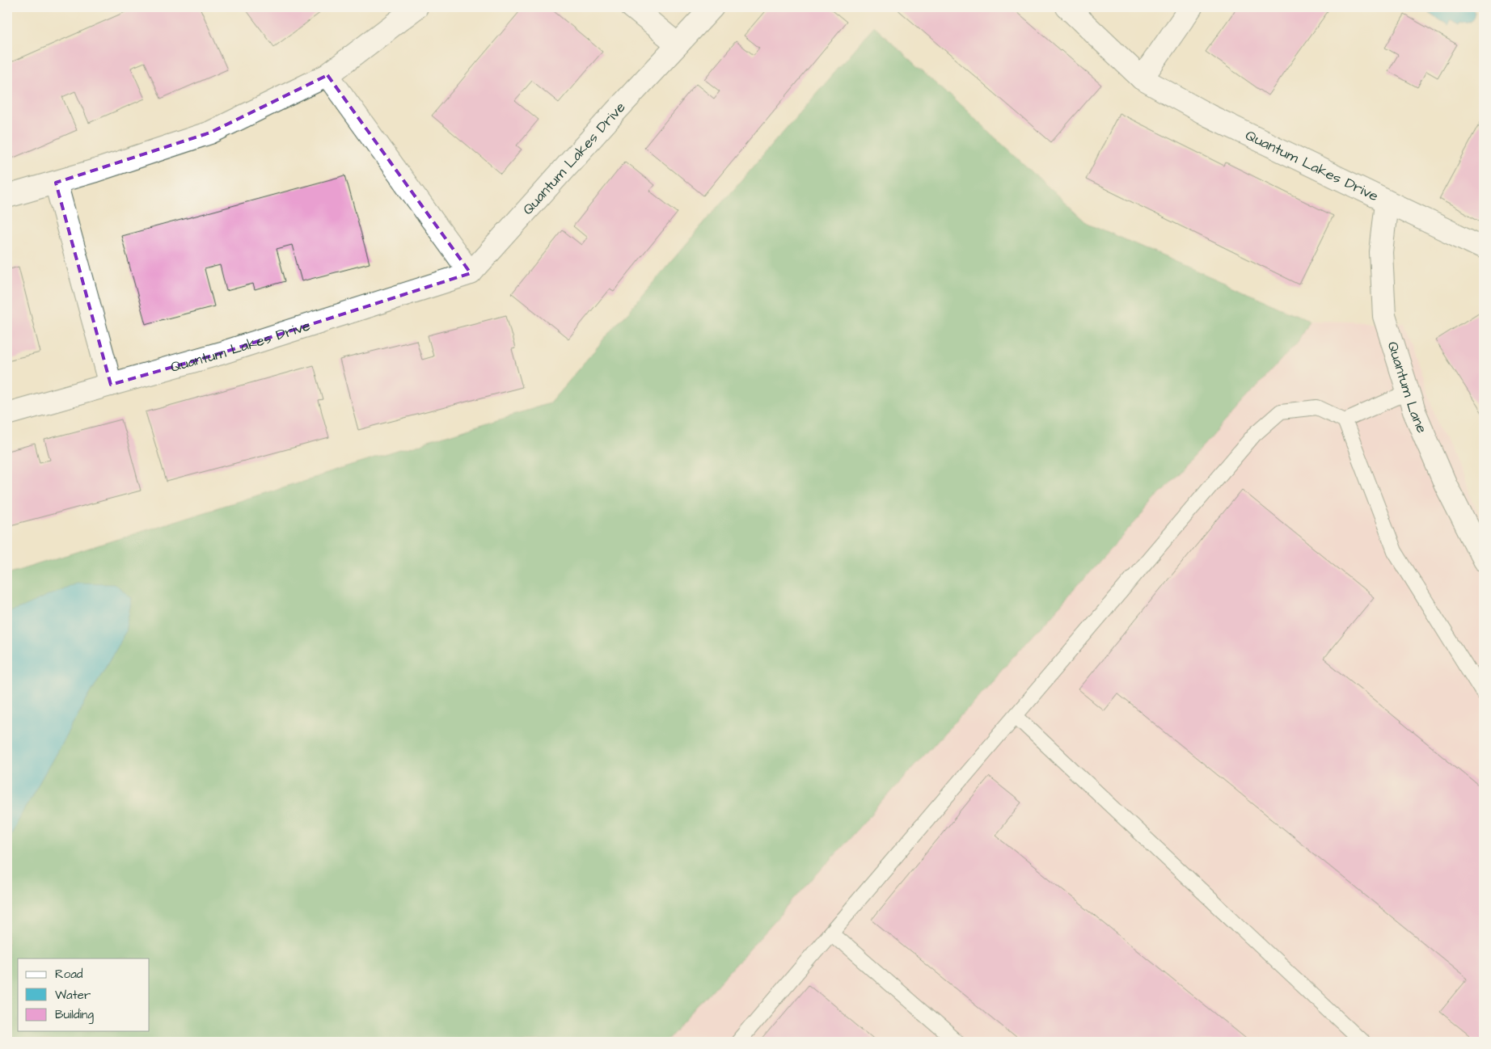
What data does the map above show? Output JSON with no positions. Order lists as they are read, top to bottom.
{
  "streets": {
    "street": ["Quantum Lakes Drive", "Quantum Lane"]
  },
  "crossings": [
    ["Quantum Lakes Drive", "Quantum Lane"]
  ],
  "legend": ["Road", "Water", "Building"]
}
